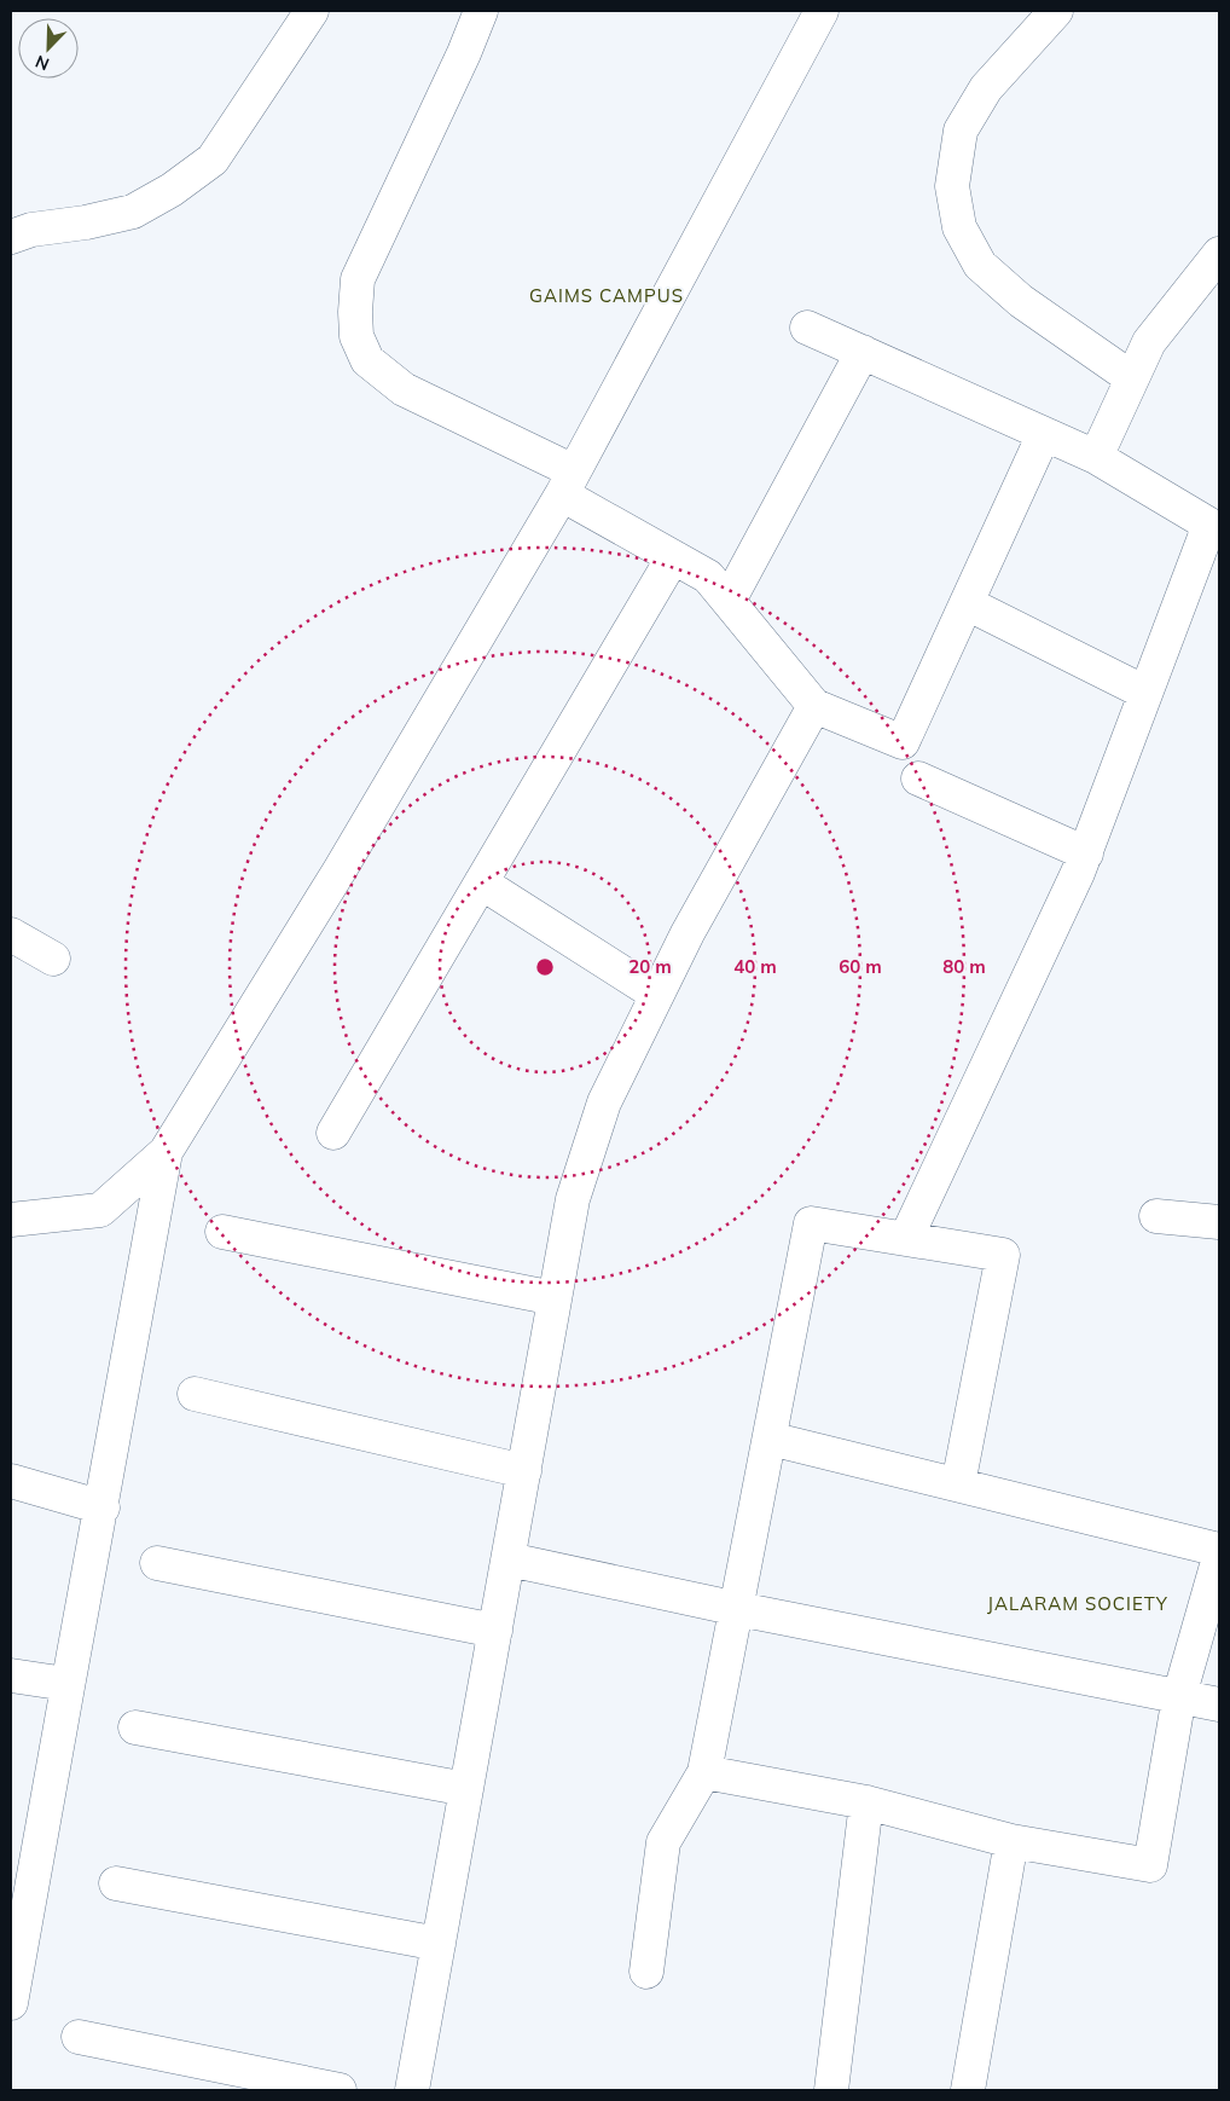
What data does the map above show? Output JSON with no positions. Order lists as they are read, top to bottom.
{
  "districts": ["GAIMS CAMPUS", "JALARAM SOCIETY"],
  "north": "bottom left",
  "rings": [
    "20 m",
    "40 m",
    "60 m",
    "80 m"
  ]
}
